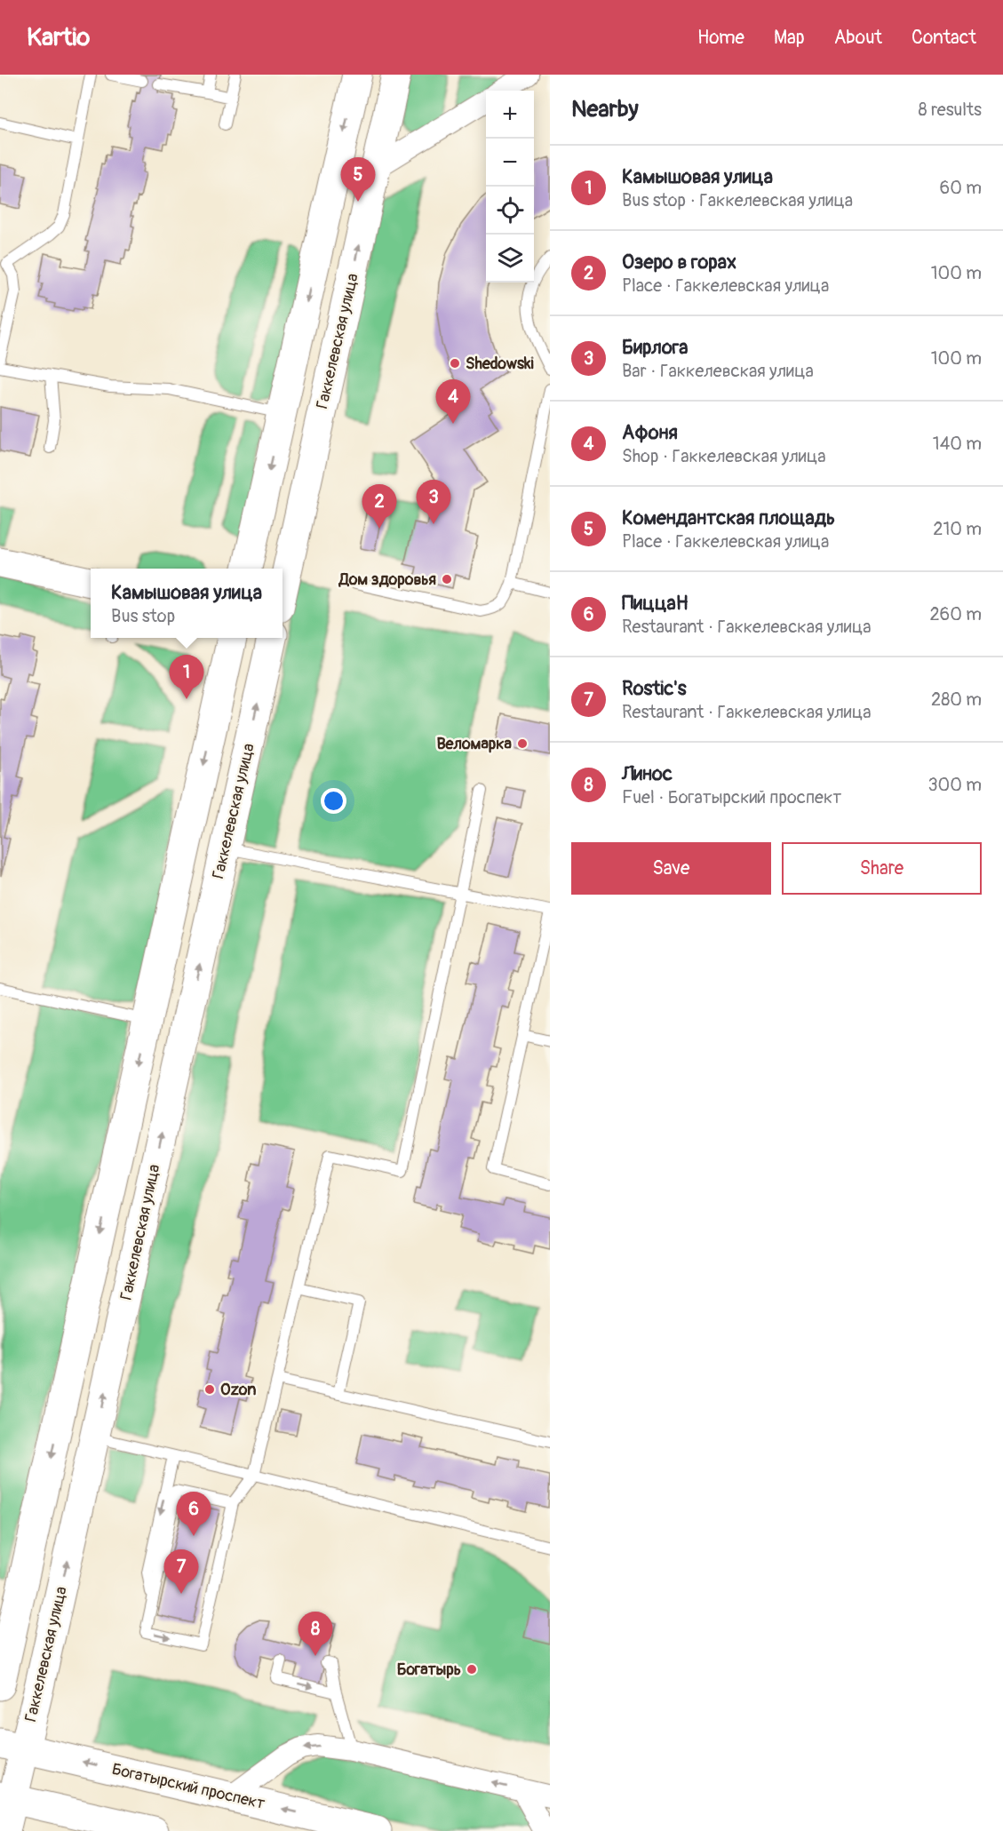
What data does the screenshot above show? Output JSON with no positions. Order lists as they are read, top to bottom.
{
  "streets": {
    "main road": ["Гаккелевская улица", "Богатырский проспект"]
  },
  "crossings": [
    ["Гаккелевская улица", "Богатырский проспект"]
  ],
  "places": [
    "Shedowski",
    "Дом здоровья",
    "Веломарка",
    "Ozon",
    "Богатырь"
  ],
  "page": {
    "header": "Kartio",
    "nav": [
      "Home",
      "Map",
      "About",
      "Contact"
    ],
    "heading": ["Nearby", "8 results"],
    "map_buttons": ["+", "−"],
    "list": [
      {
        "mark": "1",
        "name": "Камышовая улица",
        "note": "Bus stop · Гаккелевская улица",
        "value": "60 m"
      },
      {
        "mark": "2",
        "name": "Озеро в горах",
        "note": "Place · Гаккелевская улица",
        "value": "100 m"
      },
      {
        "mark": "3",
        "name": "Бирлога",
        "note": "Bar · Гаккелевская улица",
        "value": "100 m"
      },
      {
        "mark": "4",
        "name": "Афоня",
        "note": "Shop · Гаккелевская улица",
        "value": "140 m"
      },
      {
        "mark": "5",
        "name": "Комендантская площадь",
        "note": "Place · Гаккелевская улица",
        "value": "210 m"
      },
      {
        "mark": "6",
        "name": "ПиццаН",
        "note": "Restaurant · Гаккелевская улица",
        "value": "260 m"
      },
      {
        "mark": "7",
        "name": "Rostic's",
        "note": "Restaurant · Гаккелевская улица",
        "value": "280 m"
      },
      {
        "mark": "8",
        "name": "Линос",
        "note": "Fuel · Богатырский проспект",
        "value": "300 m"
      }
    ],
    "pins": [
      "5",
      "4",
      "3",
      "2",
      "1",
      "6",
      "7",
      "8"
    ],
    "popup": ["Камышовая улица", "Bus stop"],
    "buttons": ["Save", "Share"]
  }
}
